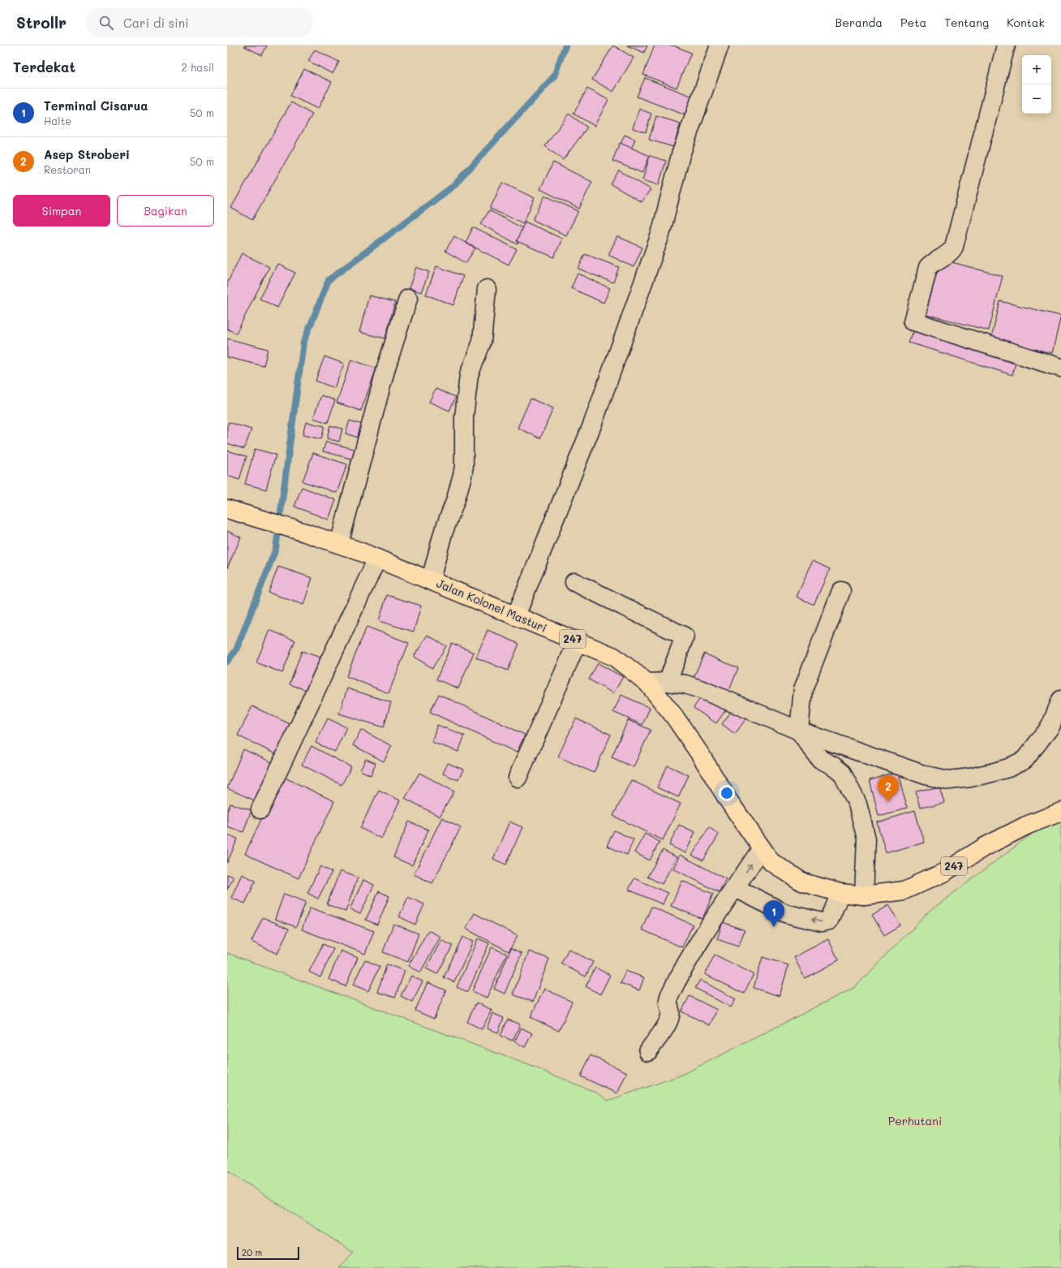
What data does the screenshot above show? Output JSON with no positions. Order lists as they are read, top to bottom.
{
  "streets": {
    "main road": ["Jalan Kolonel Masturi", "247"]
  },
  "parks": ["Perhutani"],
  "scale_bar": "20 m",
  "page": {
    "header": "Strollr",
    "search": "Cari di sini",
    "nav": [
      "Beranda",
      "Peta",
      "Tentang",
      "Kontak"
    ],
    "heading": ["Terdekat", "2 hasil"],
    "map_buttons": ["+", "−"],
    "list": [
      {
        "mark": "1",
        "name": "Terminal Cisarua",
        "note": "Halte",
        "value": "50 m"
      },
      {
        "mark": "2",
        "name": "Asep Stroberi",
        "note": "Restoran",
        "value": "50 m"
      }
    ],
    "buttons": ["Simpan", "Bagikan"],
    "pins": ["2", "1"],
    "scale": "20 m"
  }
}
